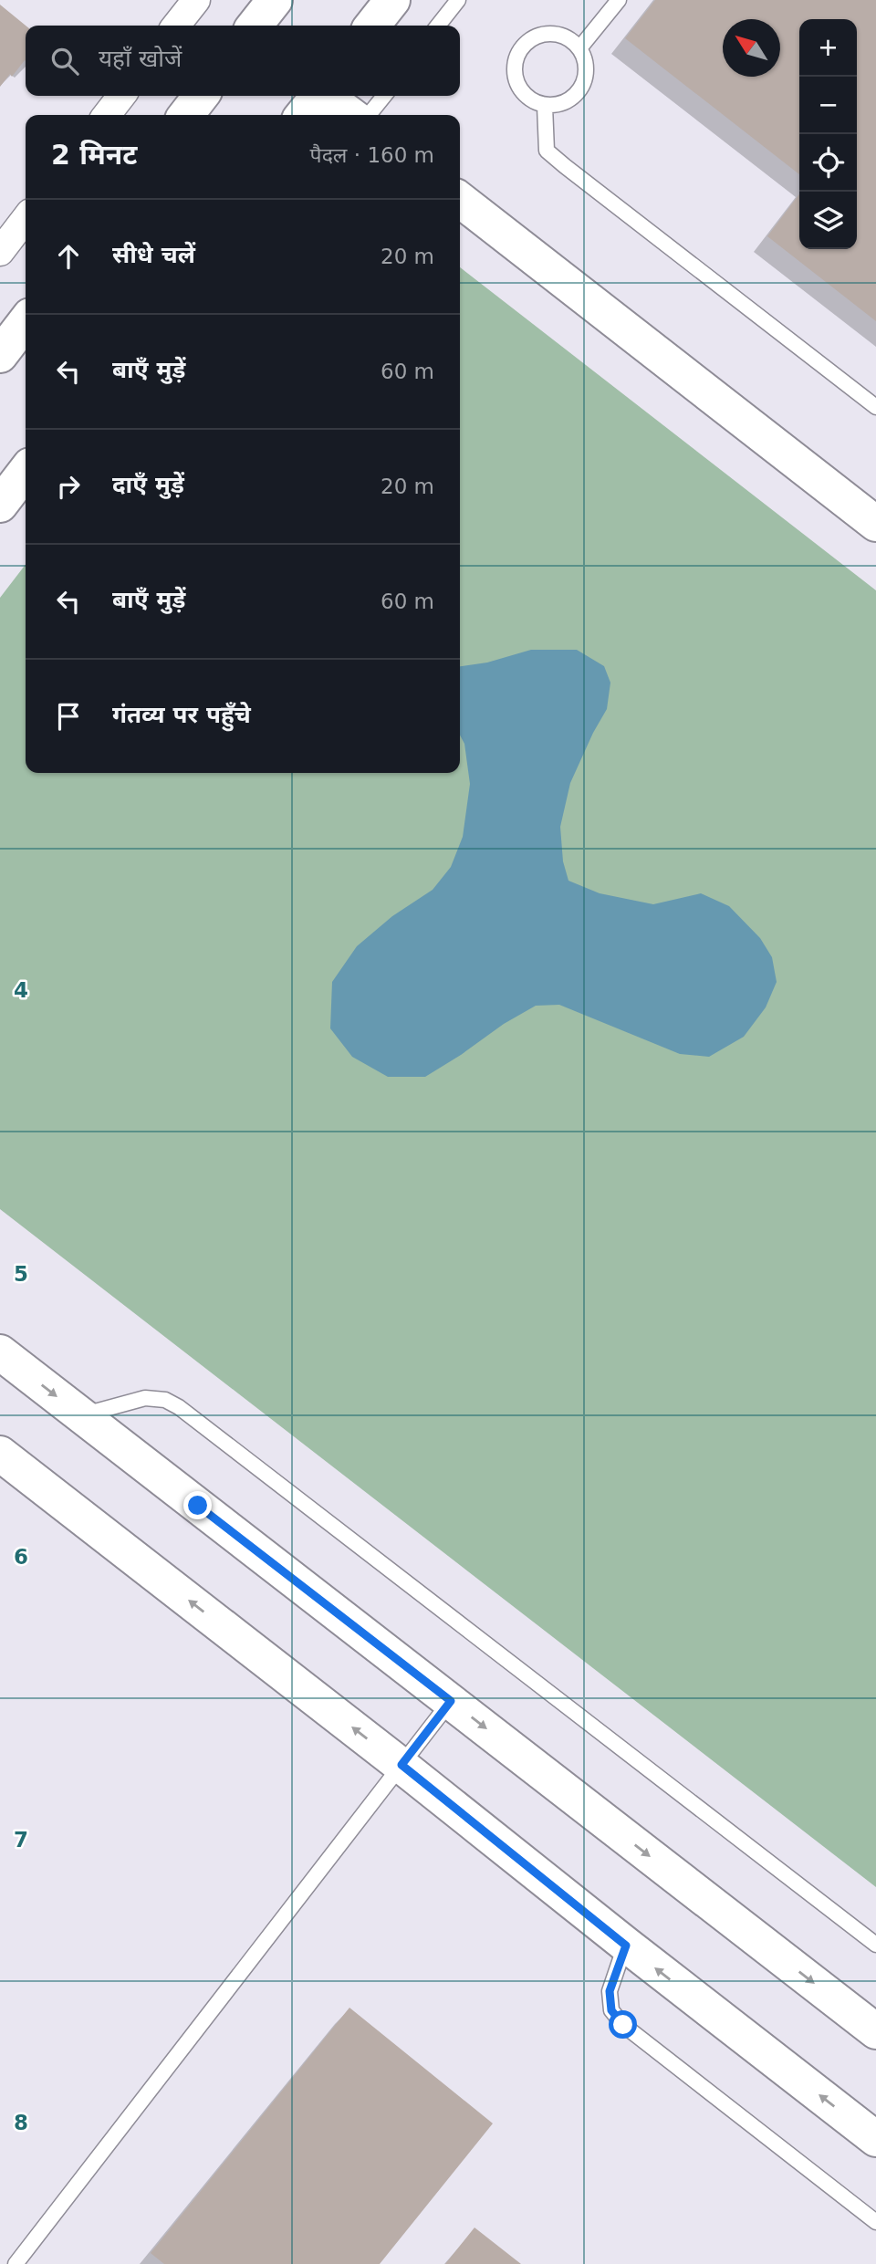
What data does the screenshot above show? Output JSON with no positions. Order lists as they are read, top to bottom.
{
  "north": "top left",
  "page": {
    "map_buttons": ["+", "−"],
    "search": "यहाँ खोजें",
    "heading": ["2 मिनट", "पैदल · 160 m"],
    "list": [
      ["सीधे चलें", "20 m"],
      ["बाएँ मुड़ें", "60 m"],
      ["दाएँ मुड़ें", "20 m"],
      ["बाएँ मुड़ें", "60 m"],
      "गंतव्य पर पहुँचे"
    ]
  },
  "grid": {
    "rows": [
      "4",
      "5",
      "6",
      "7",
      "8"
    ]
  }
}
